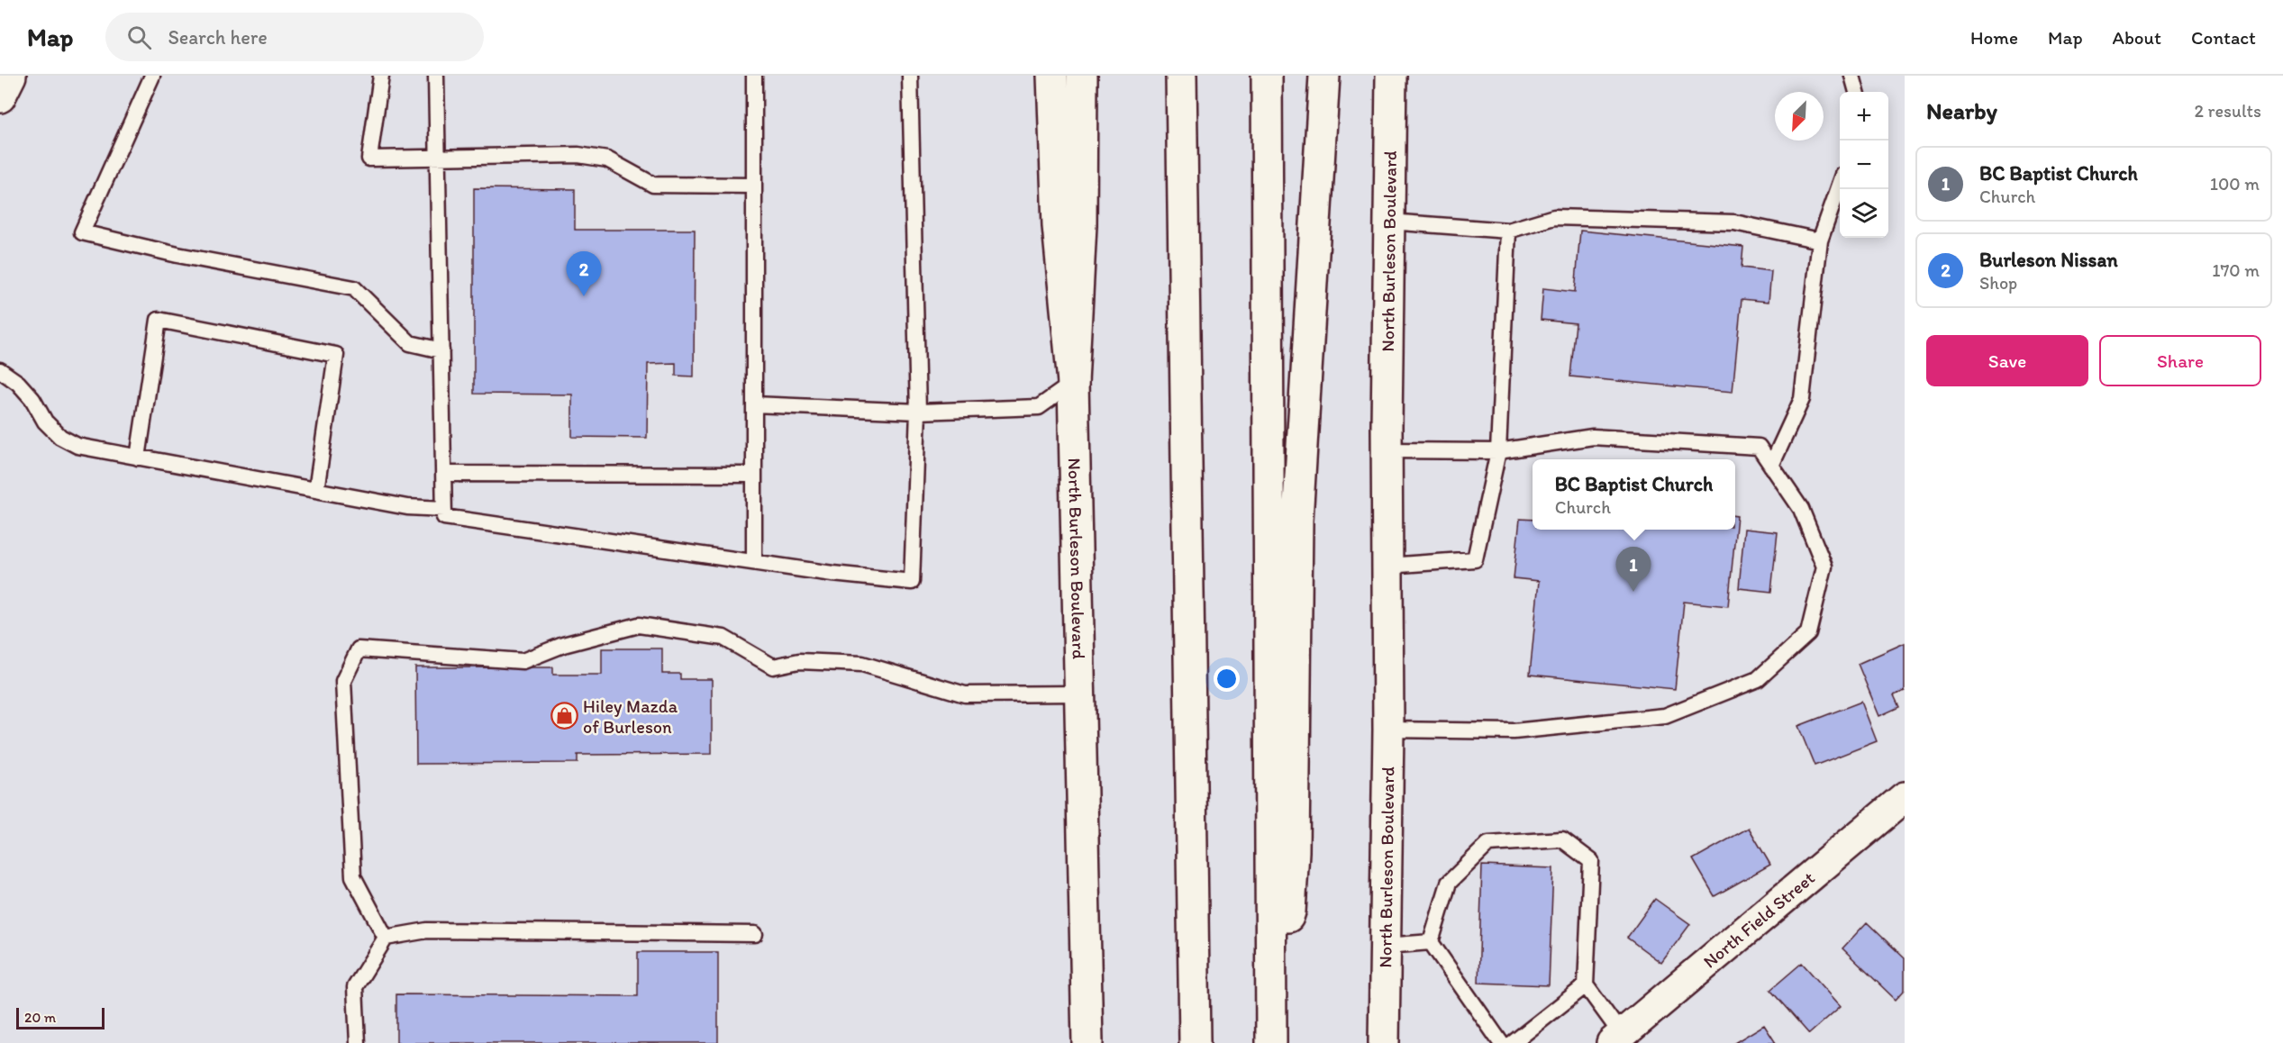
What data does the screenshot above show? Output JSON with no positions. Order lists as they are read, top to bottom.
{
  "streets": {
    "main road": ["North Burleson Boulevard", "North Field Street"]
  },
  "places": {
    "shop": ["Hiley Mazda of Burleson"]
  },
  "scale_bar": "20 m",
  "north": "bottom left",
  "page": {
    "header": "Map",
    "search": "Search here",
    "nav": [
      "Home",
      "Map",
      "About",
      "Contact"
    ],
    "heading": ["Nearby", "2 results"],
    "map_buttons": ["+", "−"],
    "list": [
      {
        "mark": "1",
        "name": "BC Baptist Church",
        "note": "Church",
        "value": "100 m"
      },
      {
        "mark": "2",
        "name": "Burleson Nissan",
        "note": "Shop",
        "value": "170 m"
      }
    ],
    "pins": ["2", "1"],
    "buttons": ["Save", "Share"],
    "popup": ["BC Baptist Church", "Church"],
    "scale": "20 m"
  }
}
